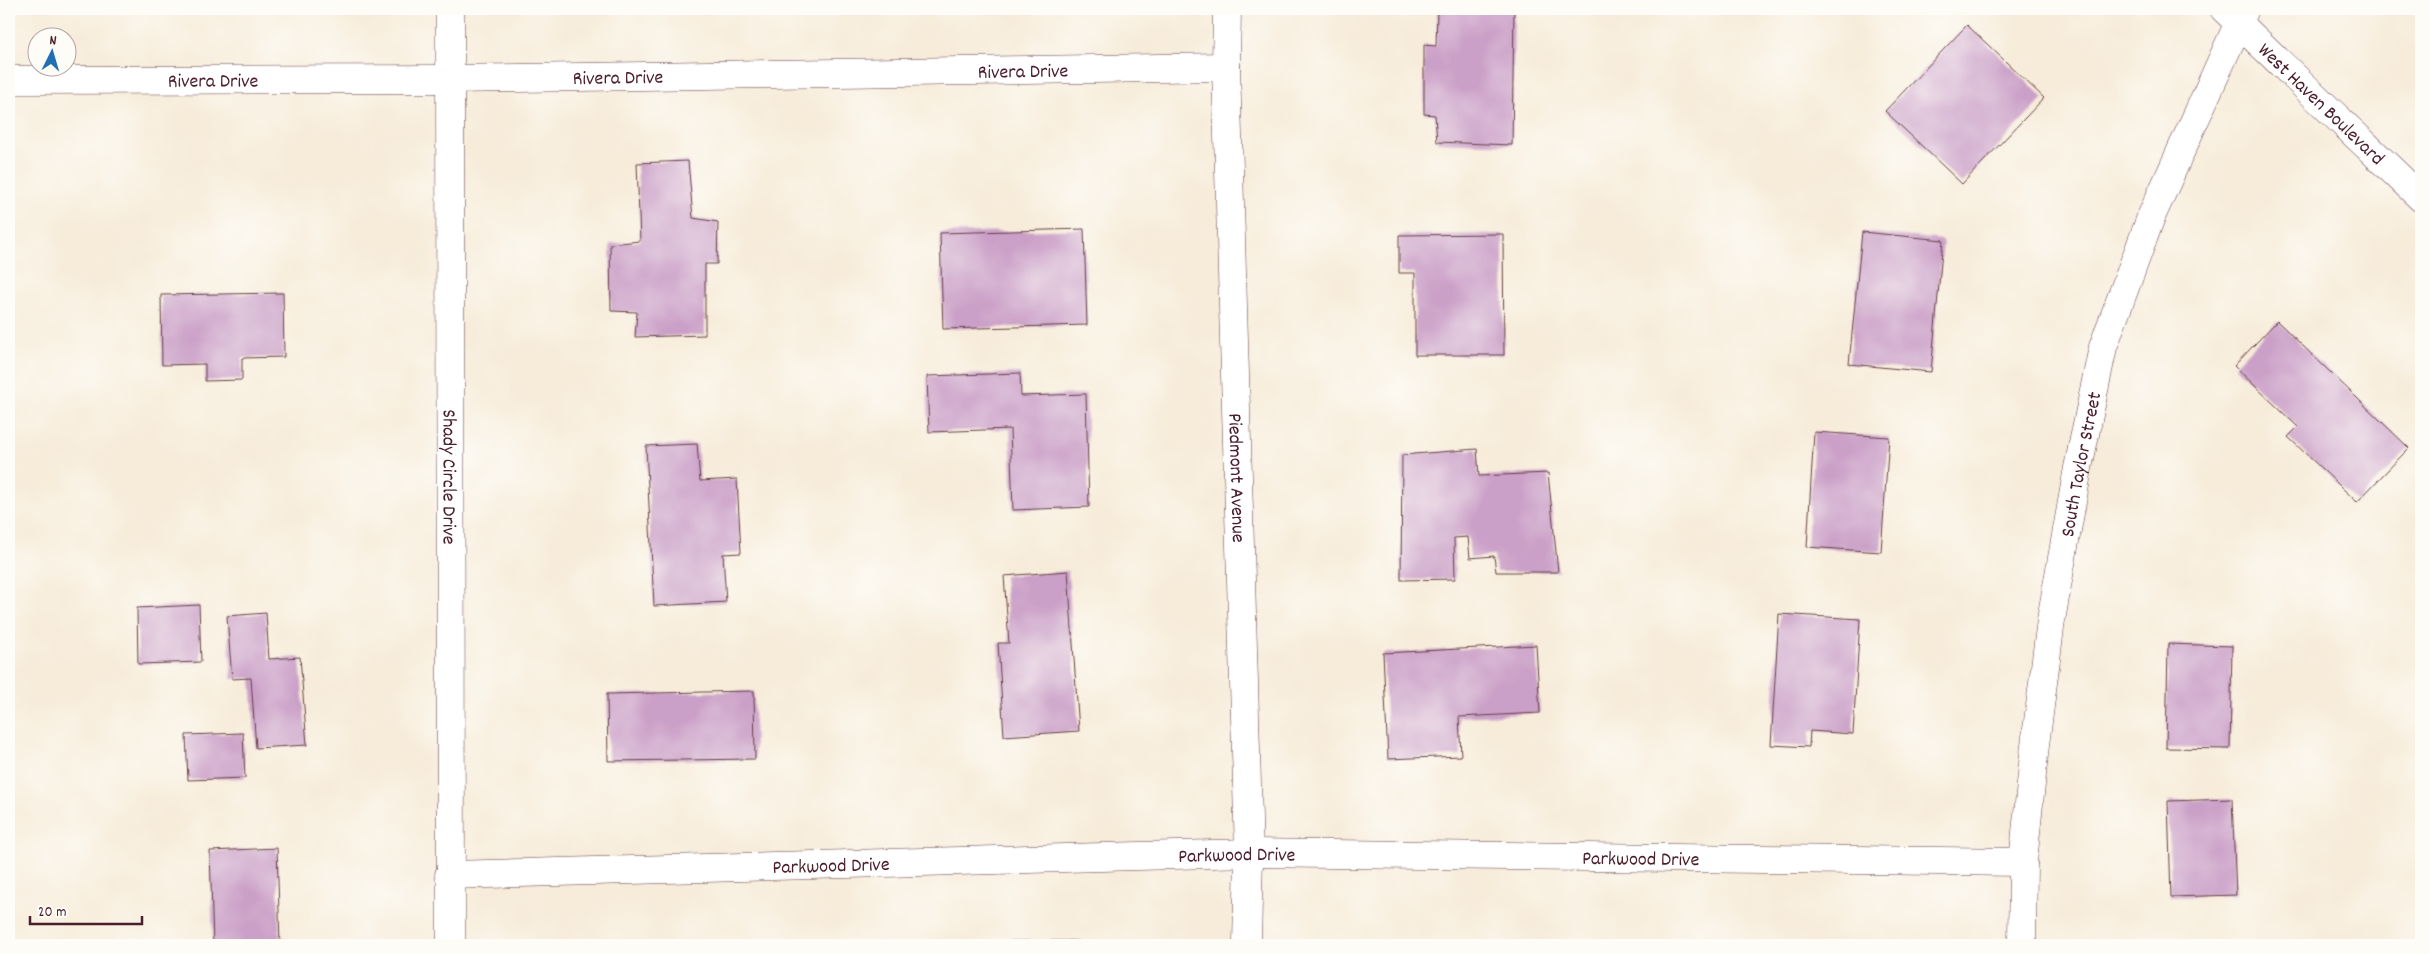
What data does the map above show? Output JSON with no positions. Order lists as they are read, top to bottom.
{
  "streets": {
    "street": [
      "Rivera Drive",
      "West Haven Boulevard",
      "South Taylor Street",
      "Shady Circle Drive",
      "Piedmont Avenue",
      "Parkwood Drive"
    ]
  },
  "crossings": [
    ["Rivera Drive", "Shady Circle Drive"],
    ["Rivera Drive", "Piedmont Avenue"],
    ["West Haven Boulevard", "South Taylor Street"],
    ["South Taylor Street", "Parkwood Drive"],
    ["Shady Circle Drive", "Parkwood Drive"],
    ["Piedmont Avenue", "Parkwood Drive"]
  ],
  "scale_bar": "20 m",
  "north": "top"
}
